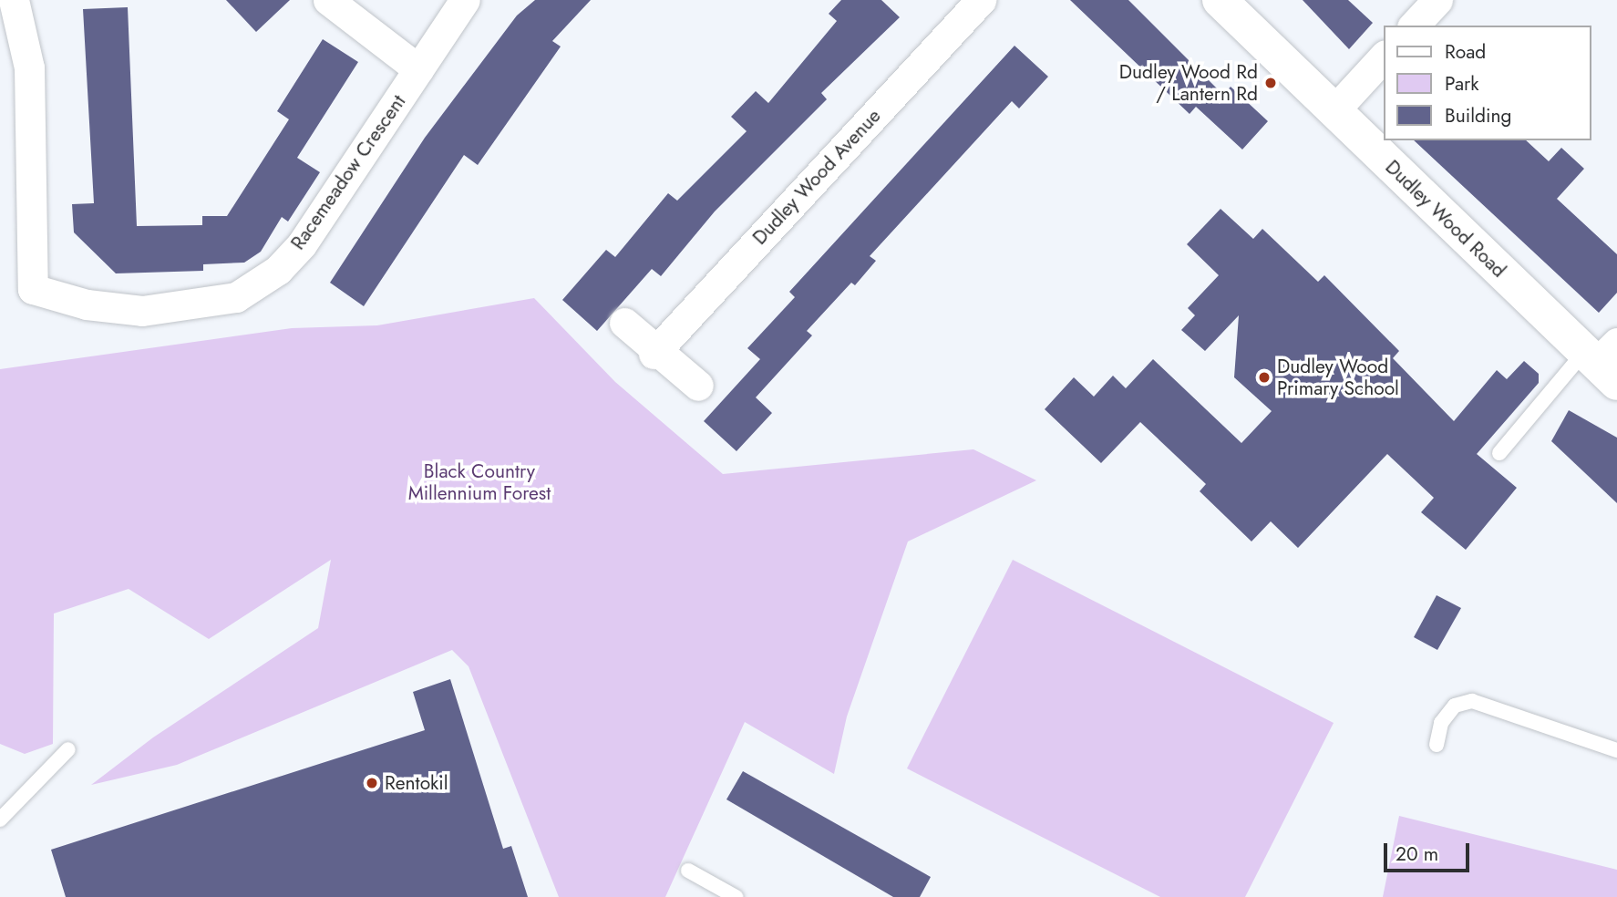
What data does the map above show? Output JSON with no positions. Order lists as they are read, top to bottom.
{
  "streets": {
    "street": ["Racemeadow Crescent", "Dudley Wood Avenue", "Dudley Wood Road"]
  },
  "parks": ["Black Country Millennium Forest"],
  "places": ["Dudley Wood Rd / Lantern Rd", "Dudley Wood Primary School", "Rentokil"],
  "legend": ["Road", "Park", "Building"],
  "scale_bar": "20 m"
}
